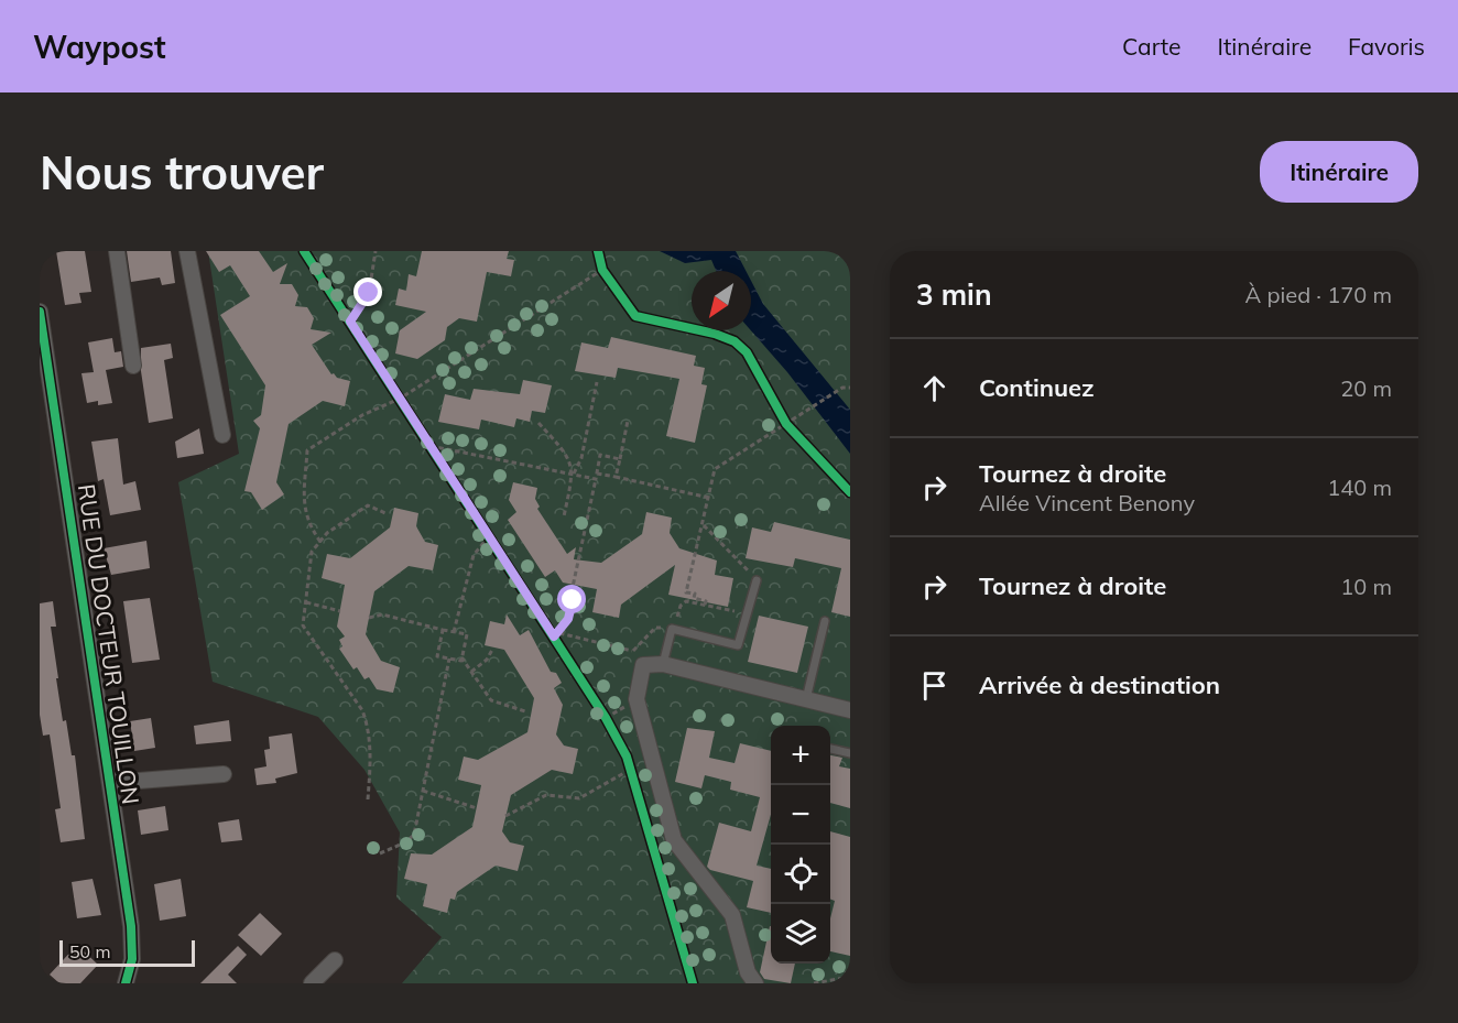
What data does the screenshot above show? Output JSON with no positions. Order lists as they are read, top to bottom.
{
  "streets": {
    "street": ["RUE DU DOCTEUR TOUILLON"]
  },
  "scale_bar": "50 m",
  "north": "bottom left",
  "page": {
    "header": "Waypost",
    "nav": ["Carte", "Itinéraire", "Favoris"],
    "buttons": "Itinéraire",
    "title": "Nous trouver",
    "heading": ["3 min", "À pied · 170 m"],
    "list": [
      ["Continuez", "20 m"],
      ["Tournez à droite", "Allée Vincent Benony", "140 m"],
      ["Tournez à droite", "10 m"],
      "Arrivée à destination"
    ],
    "map_buttons": ["+", "−"],
    "scale": "50 m"
  }
}
